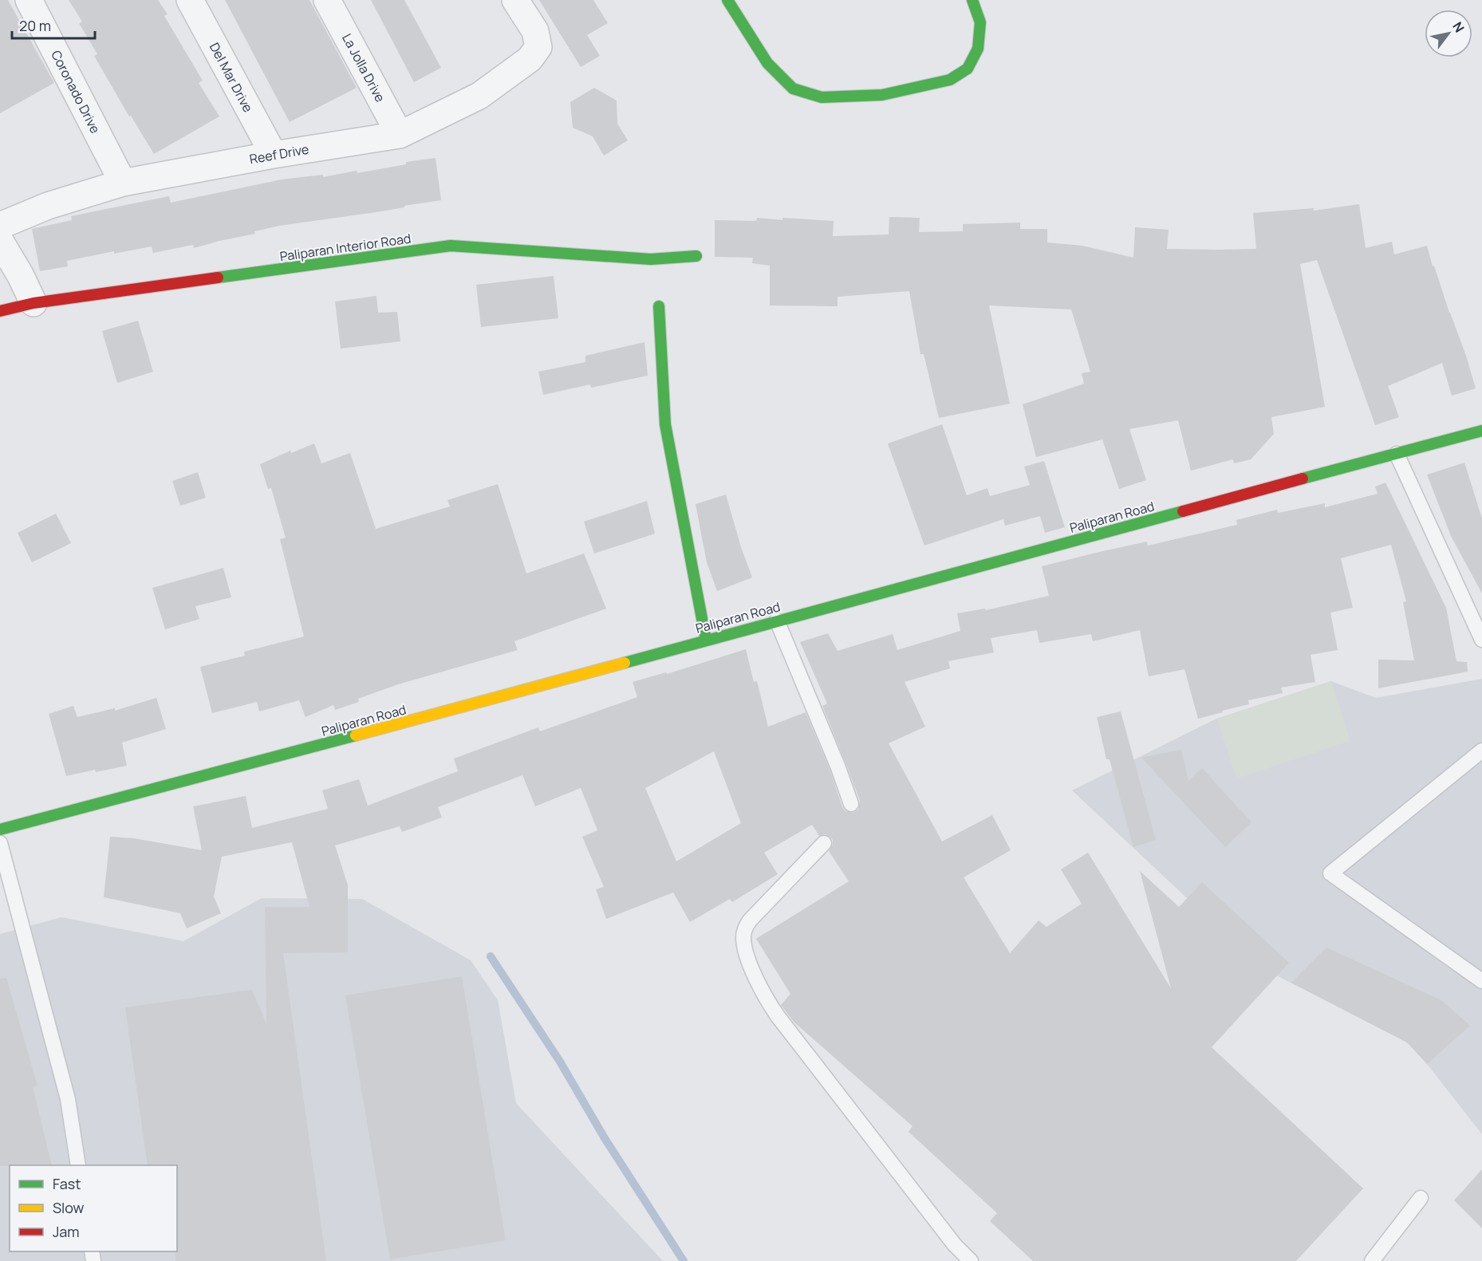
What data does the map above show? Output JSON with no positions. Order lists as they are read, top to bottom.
{
  "streets": {
    "main road": ["Paliparan Interior Road", "Paliparan Road"],
    "street": [
      "La Jolla Drive",
      "Del Mar Drive",
      "Coronado Drive",
      "Reef Drive"
    ]
  },
  "crossings": [
    ["La Jolla Drive", "Reef Drive"],
    ["Del Mar Drive", "Reef Drive"],
    ["Coronado Drive", "Reef Drive"]
  ],
  "legend": ["Fast", "Slow", "Jam"],
  "scale_bar": "20 m",
  "north": "top right"
}
